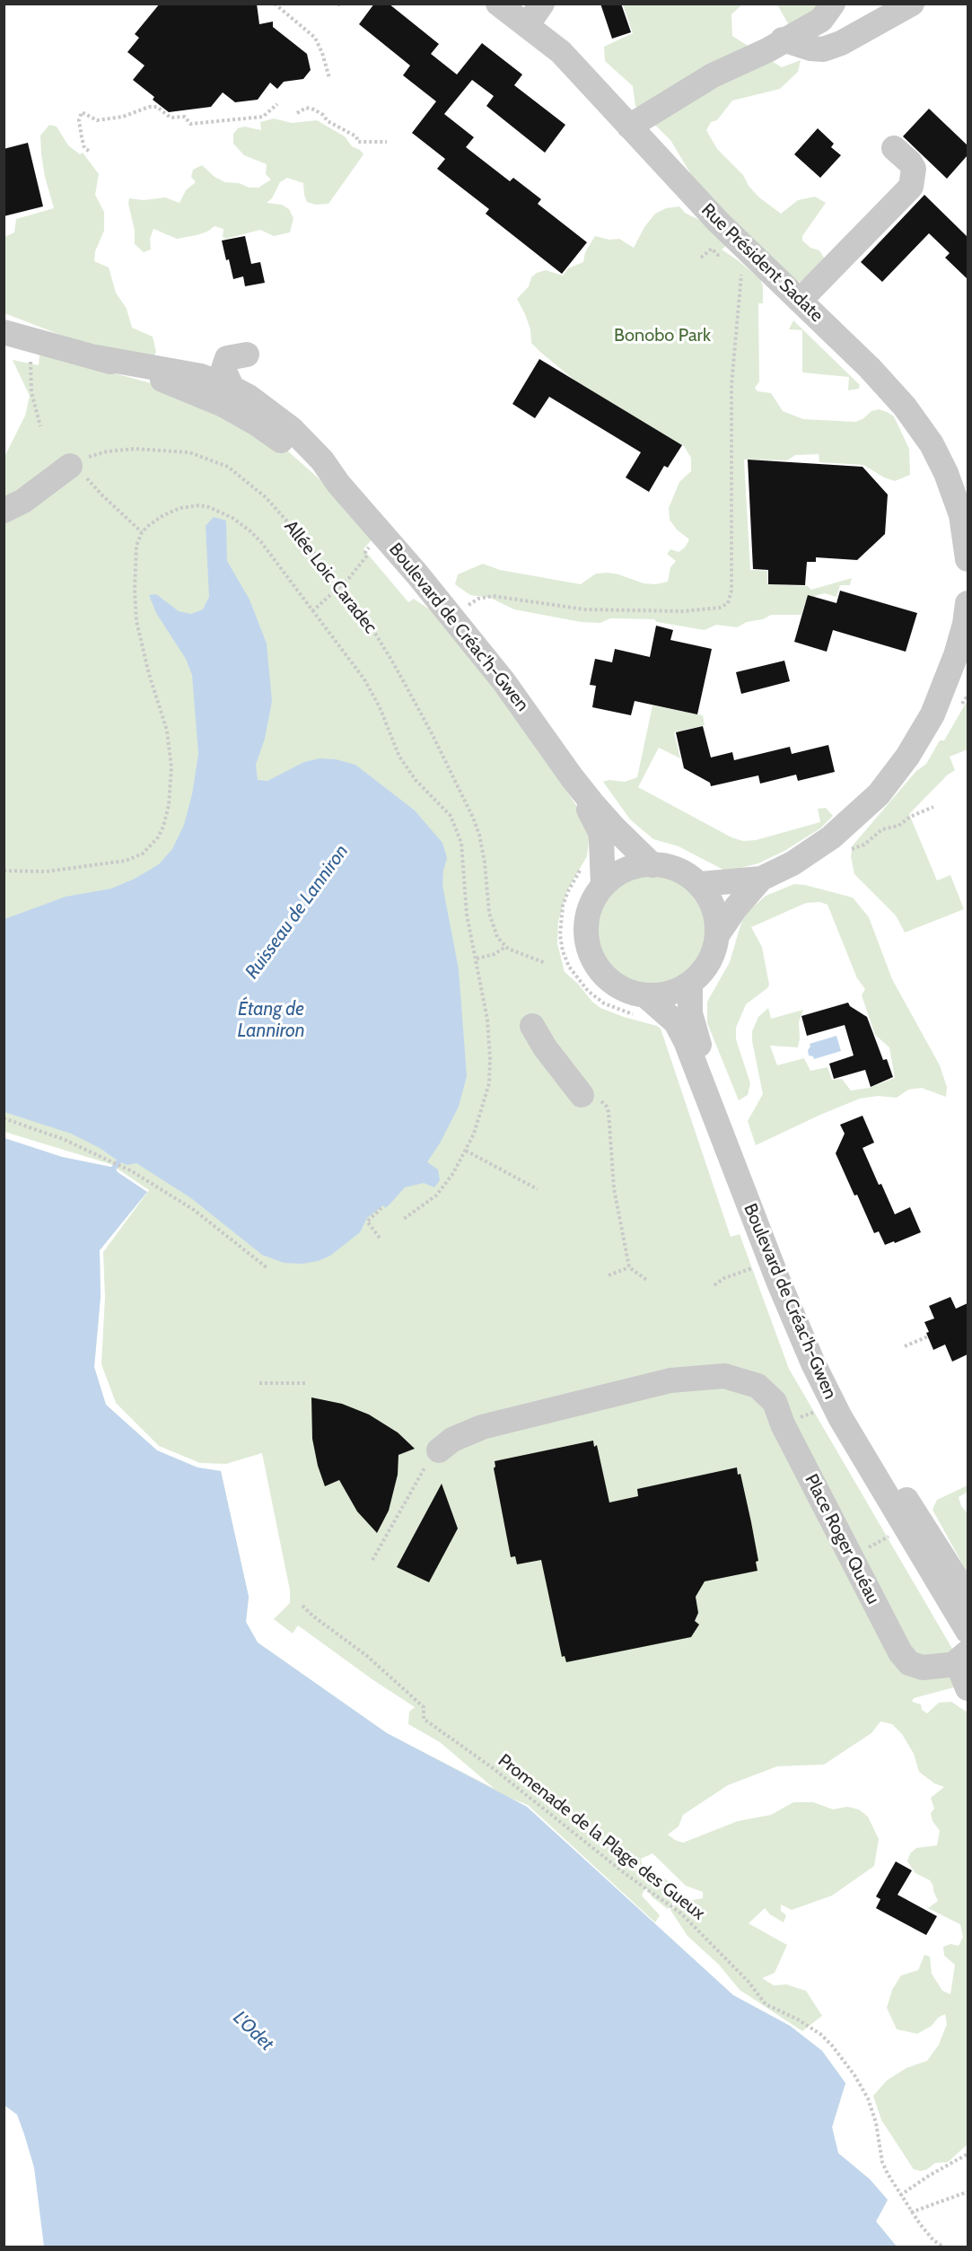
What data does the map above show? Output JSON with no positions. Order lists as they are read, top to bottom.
{
  "streets": {
    "street": ["Rue Président Sadate", "Boulevard de Créac'h-Gwen", "Place Roger Quéau"],
    "path": ["Allée Loic Caradec", "Promenade de la Plage des Gueux"]
  },
  "water": ["Ruisseau de Lanniron", "Étang de Lanniron", "L'Odet"],
  "parks": ["Bonobo Park"]
}
